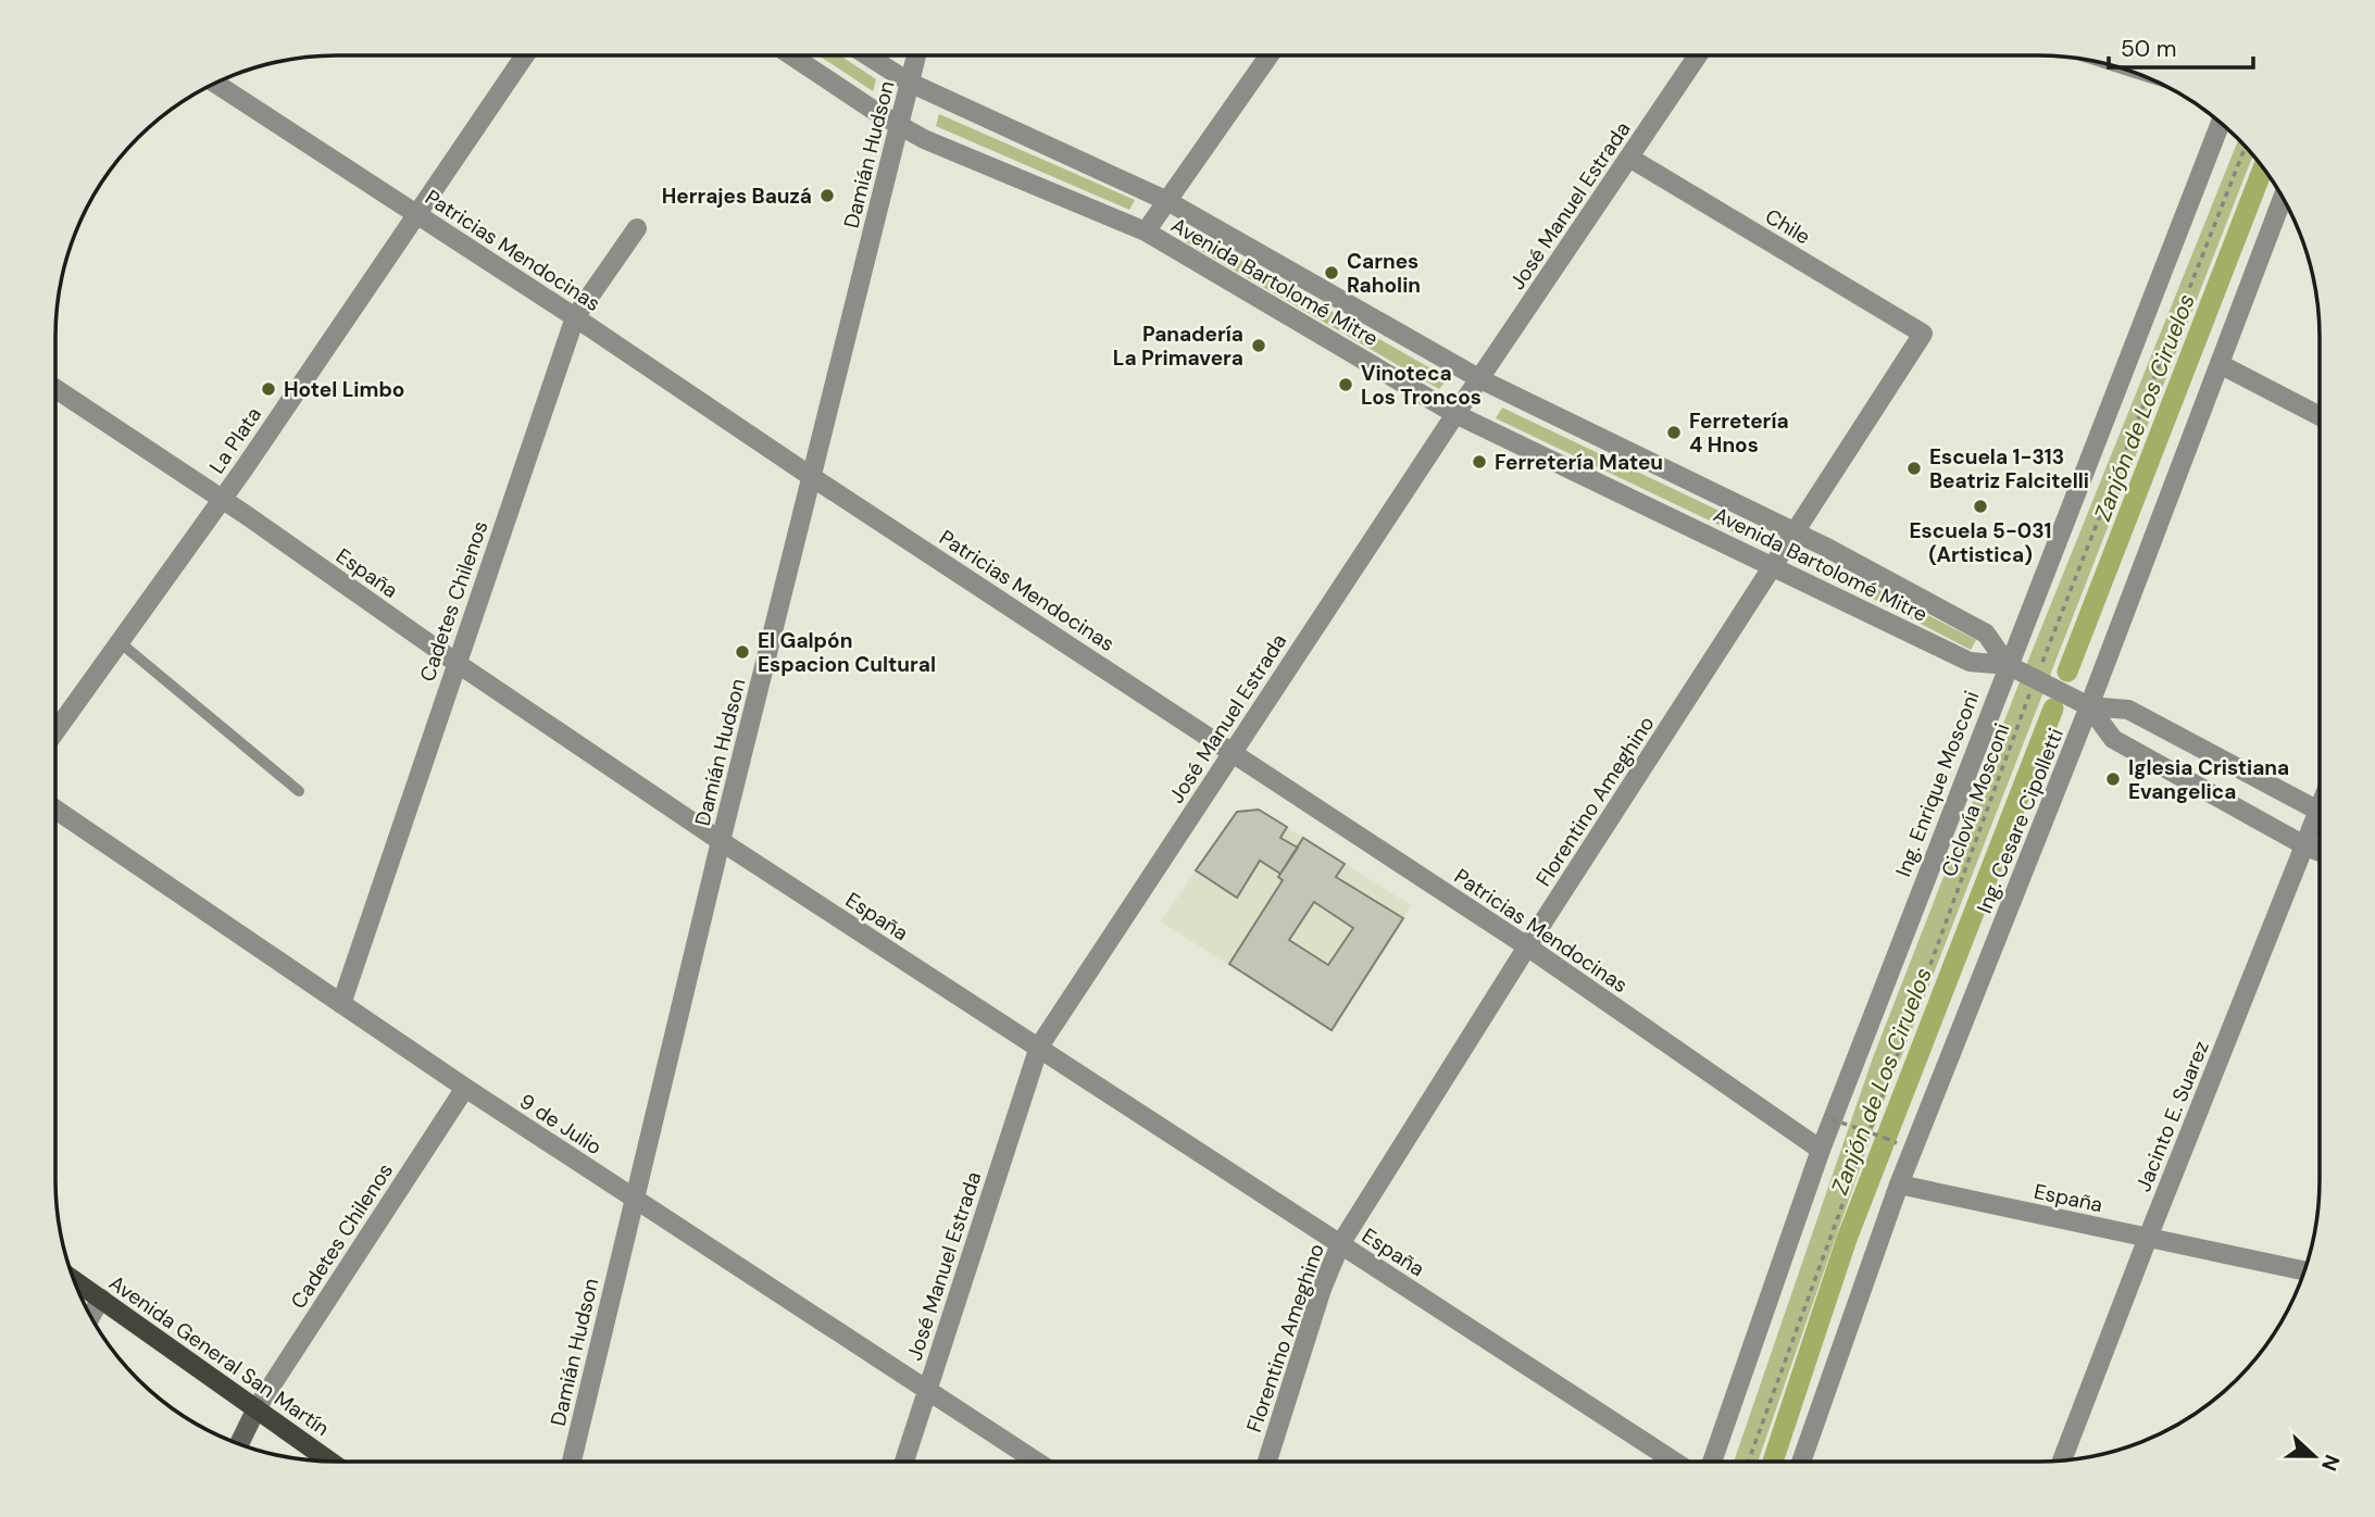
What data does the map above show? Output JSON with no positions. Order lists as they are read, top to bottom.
{
  "streets": {
    "main road": ["Avenida General San Martín"],
    "street": [
      "Damián Hudson",
      "José Manuel Estrada",
      "Chile",
      "Patricias Mendocinas",
      "Avenida Bartolomé Mitre",
      "La Plata",
      "España",
      "Cadetes Chilenos",
      "Ing. Enrique Mosconi",
      "Florentino Ameghino",
      "Ing. Cesare Cipolletti",
      "Jacinto E. Suarez",
      "9 de Julio"
    ],
    "path": ["Ciclovía Mosconi"]
  },
  "crossings": [
    ["Damián Hudson", "Patricias Mendocinas"],
    ["Damián Hudson", "Avenida Bartolomé Mitre"],
    ["Damián Hudson", "España"],
    ["Damián Hudson", "9 de Julio"],
    ["José Manuel Estrada", "Chile"],
    ["José Manuel Estrada", "Patricias Mendocinas"],
    ["José Manuel Estrada", "Avenida Bartolomé Mitre"],
    ["José Manuel Estrada", "España"],
    ["José Manuel Estrada", "9 de Julio"],
    ["Chile", "Florentino Ameghino"],
    ["Patricias Mendocinas", "La Plata"],
    ["Patricias Mendocinas", "Cadetes Chilenos"],
    ["Patricias Mendocinas", "Ing. Enrique Mosconi"],
    ["Patricias Mendocinas", "Florentino Ameghino"],
    ["Avenida Bartolomé Mitre", "Ing. Enrique Mosconi"],
    ["Avenida Bartolomé Mitre", "Ciclovía Mosconi"],
    ["Avenida Bartolomé Mitre", "Florentino Ameghino"],
    ["Avenida Bartolomé Mitre", "Ing. Cesare Cipolletti"],
    ["Avenida Bartolomé Mitre", "Jacinto E. Suarez"],
    ["La Plata", "España"],
    ["España", "Cadetes Chilenos"],
    ["España", "Florentino Ameghino"],
    ["España", "Ing. Cesare Cipolletti"],
    ["España", "Jacinto E. Suarez"],
    ["Cadetes Chilenos", "9 de Julio"],
    ["Cadetes Chilenos", "Avenida General San Martín"]
  ],
  "water": ["Zanjón de Los Ciruelos"],
  "places": [
    "Herrajes Bauzá",
    "Carnes Raholin",
    "Panadería La Primavera",
    "Vinoteca Los Troncos",
    "Hotel Limbo",
    "Ferretería 4 Hnos",
    "Ferretería Mateu",
    "Escuela 1-313 Beatriz Falcitelli",
    "Escuela 5-031 (Artistica)",
    "El Galpón Espacion Cultural",
    "Iglesia Cristiana Evangelica"
  ],
  "scale_bar": "50 m",
  "north": "right"
}
